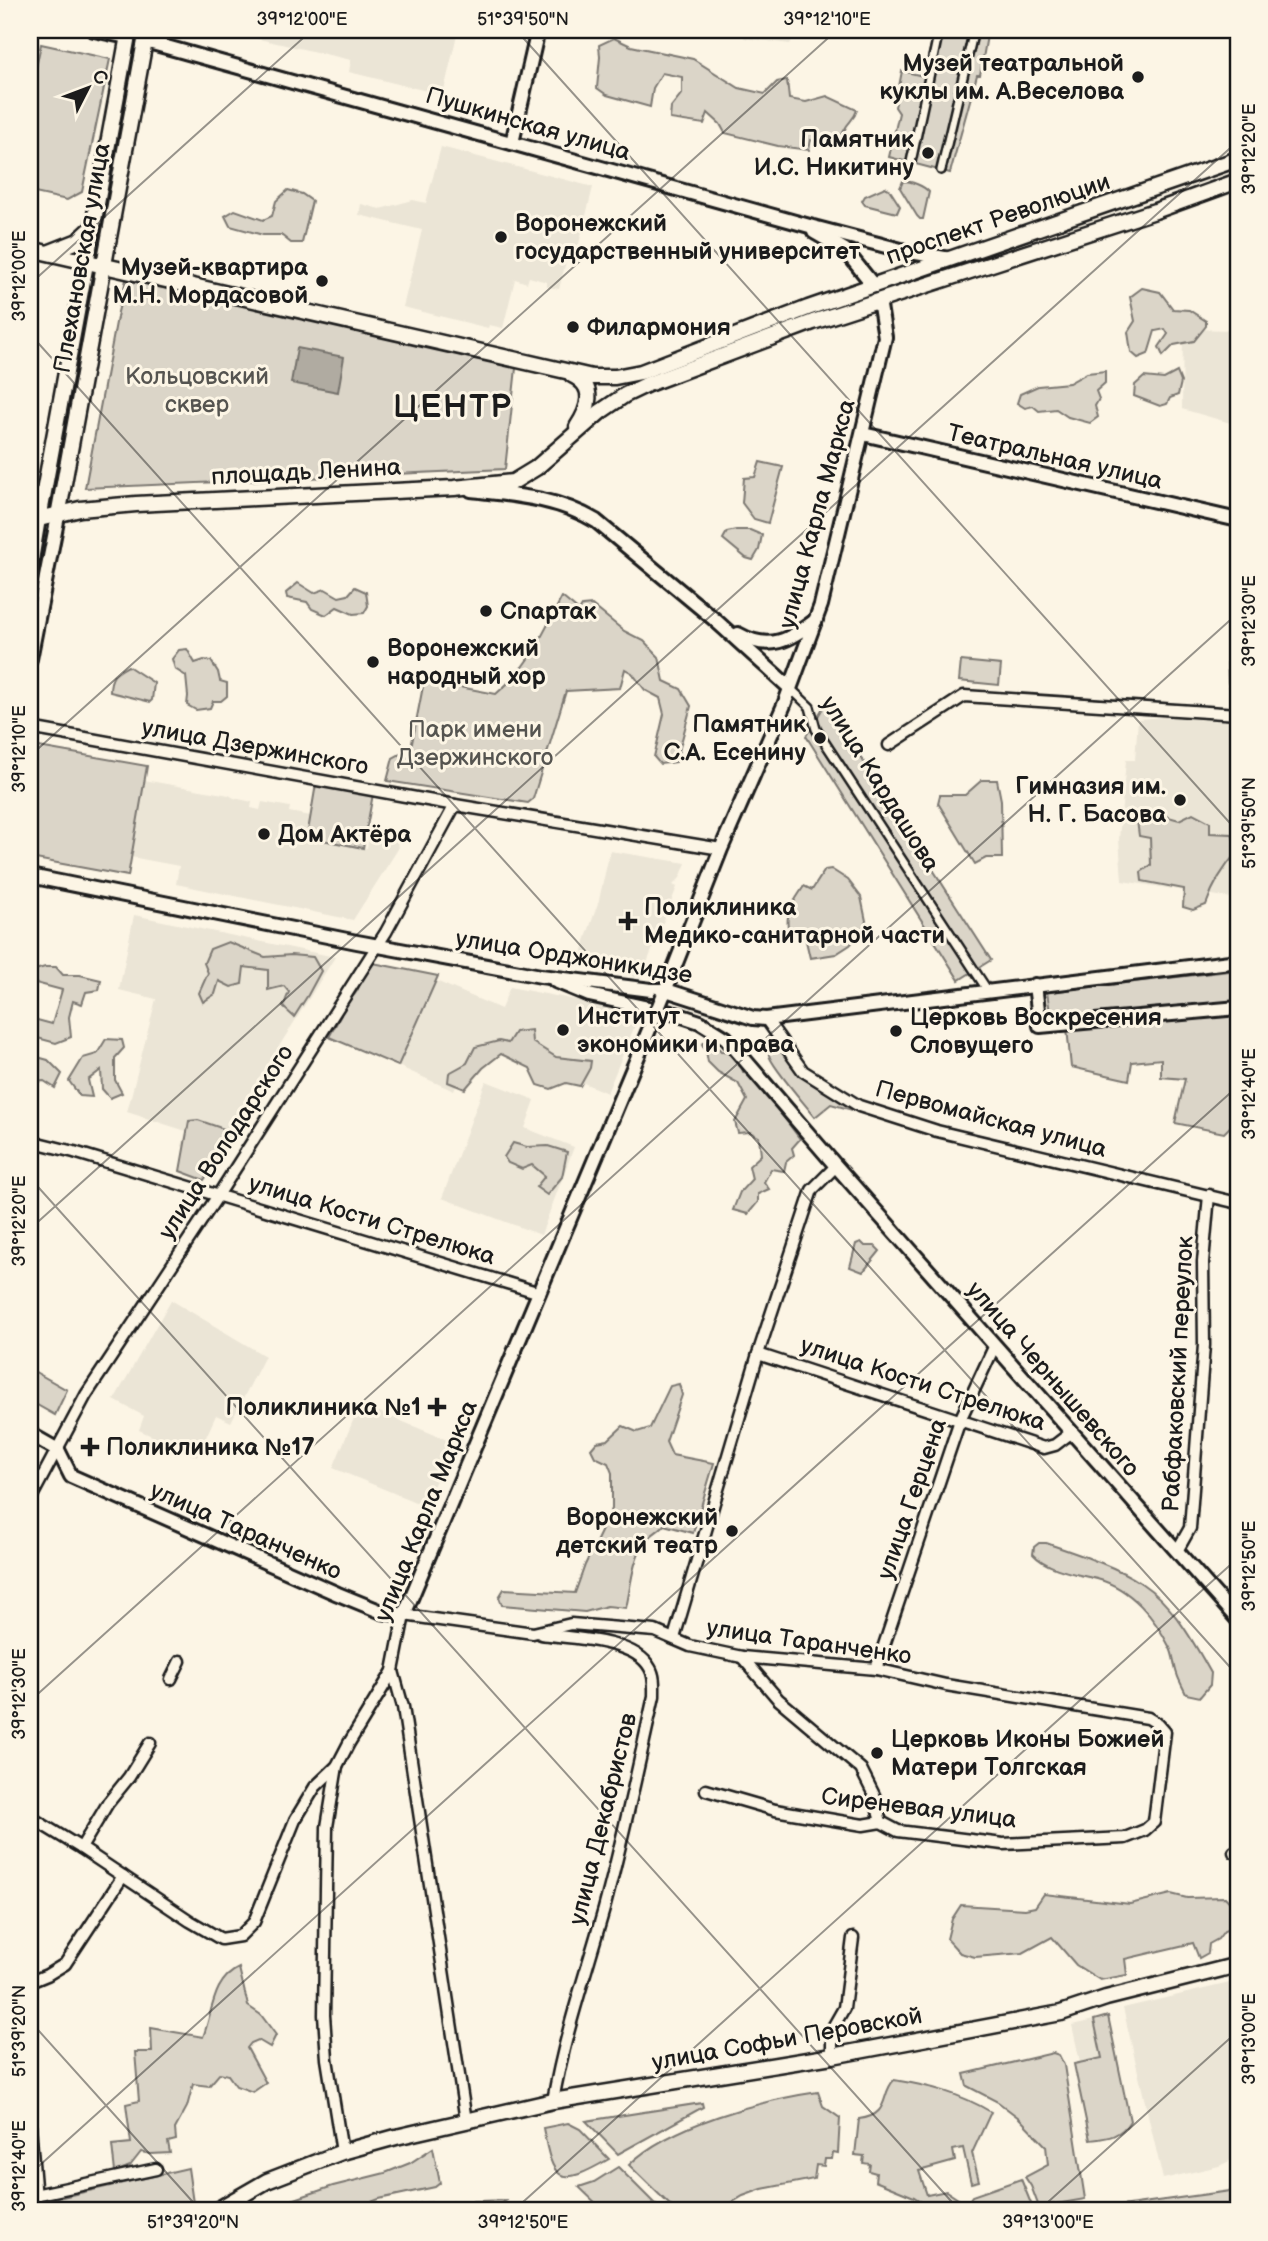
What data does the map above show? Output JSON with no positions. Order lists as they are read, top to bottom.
{
  "streets": {
    "main road": [
      "Пушкинская улица",
      "проспект Революции",
      "Плехановская улица",
      "площадь Ленина",
      "улица Карла Маркса",
      "улица Софьи Перовской"
    ],
    "street": [
      "Театральная улица",
      "улица Дзержинского",
      "улица Кардашова",
      "улица Орджоникидзе",
      "Первомайская улица",
      "улица Володарского",
      "улица Кости Стрелюка",
      "Рабфаковский переулок",
      "улица Чернышевского",
      "улица Герцена",
      "улица Таранченко",
      "Сиреневая улица",
      "улица Декабристов"
    ]
  },
  "crossings": [
    ["Пушкинская улица", "проспект Революции"],
    ["Пушкинская улица", "Плехановская улица"],
    ["Пушкинская улица", "улица Карла Маркса"],
    ["проспект Революции", "площадь Ленина"],
    ["проспект Революции", "улица Карла Маркса"],
    ["Плехановская улица", "площадь Ленина"],
    ["Театральная улица", "улица Карла Маркса"],
    ["площадь Ленина", "улица Кардашова"],
    ["улица Карла Маркса", "улица Дзержинского"],
    ["улица Карла Маркса", "улица Кардашова"],
    ["улица Карла Маркса", "улица Орджоникидзе"],
    ["улица Карла Маркса", "улица Кости Стрелюка"],
    ["улица Карла Маркса", "улица Таранченко"],
    ["улица Карла Маркса", "улица Софьи Перовской"],
    ["улица Дзержинского", "улица Володарского"],
    ["улица Кардашова", "улица Орджоникидзе"],
    ["улица Орджоникидзе", "Первомайская улица"],
    ["улица Орджоникидзе", "улица Володарского"],
    ["улица Орджоникидзе", "улица Чернышевского"],
    ["Первомайская улица", "Рабфаковский переулок"],
    ["улица Володарского", "улица Кости Стрелюка"],
    ["улица Володарского", "улица Таранченко"],
    ["улица Кости Стрелюка", "улица Чернышевского"],
    ["улица Кости Стрелюка", "улица Герцена"],
    ["Рабфаковский переулок", "улица Чернышевского"],
    ["улица Чернышевского", "улица Герцена"],
    ["улица Герцена", "улица Таранченко"],
    ["улица Таранченко", "Сиреневая улица"],
    ["улица Таранченко", "улица Декабристов"],
    ["улица Декабристов", "улица Софьи Перовской"]
  ],
  "districts": ["ЦЕНТР"],
  "parks": ["Кольцовский сквер", "Парк имени Дзержинского"],
  "places": {
    "other": [
      "Музей театральной куклы им. А.Веселова",
      "Памятник И.С. Никитину",
      "Воронежский государственный университет",
      "Музей-квартира М.Н. Мордасовой",
      "Филармония",
      "Спартак",
      "Воронежский народный хор",
      "Памятник С.А. Есенину",
      "Гимназия им. Н. Г. Басова",
      "Дом Актёра",
      "Институт экономики и права",
      "Церковь Воскресения Словущего",
      "Воронежский детский театр",
      "Церковь Иконы Божией Матери Толгская"
    ],
    "health": ["Поликлиника Медико-санитарной части", "Поликлиника №1", "Поликлиника №17"]
  },
  "north": "top right",
  "coordinates": [
    "39°12'00\"E",
    "51°39'50\"N",
    "39°12'10\"E",
    "39°12'20\"E",
    "39°12'30\"E",
    "39°12'40\"E",
    "39°12'50\"E",
    "51°39'20\"N",
    "39°13'00\"E"
  ]
}
